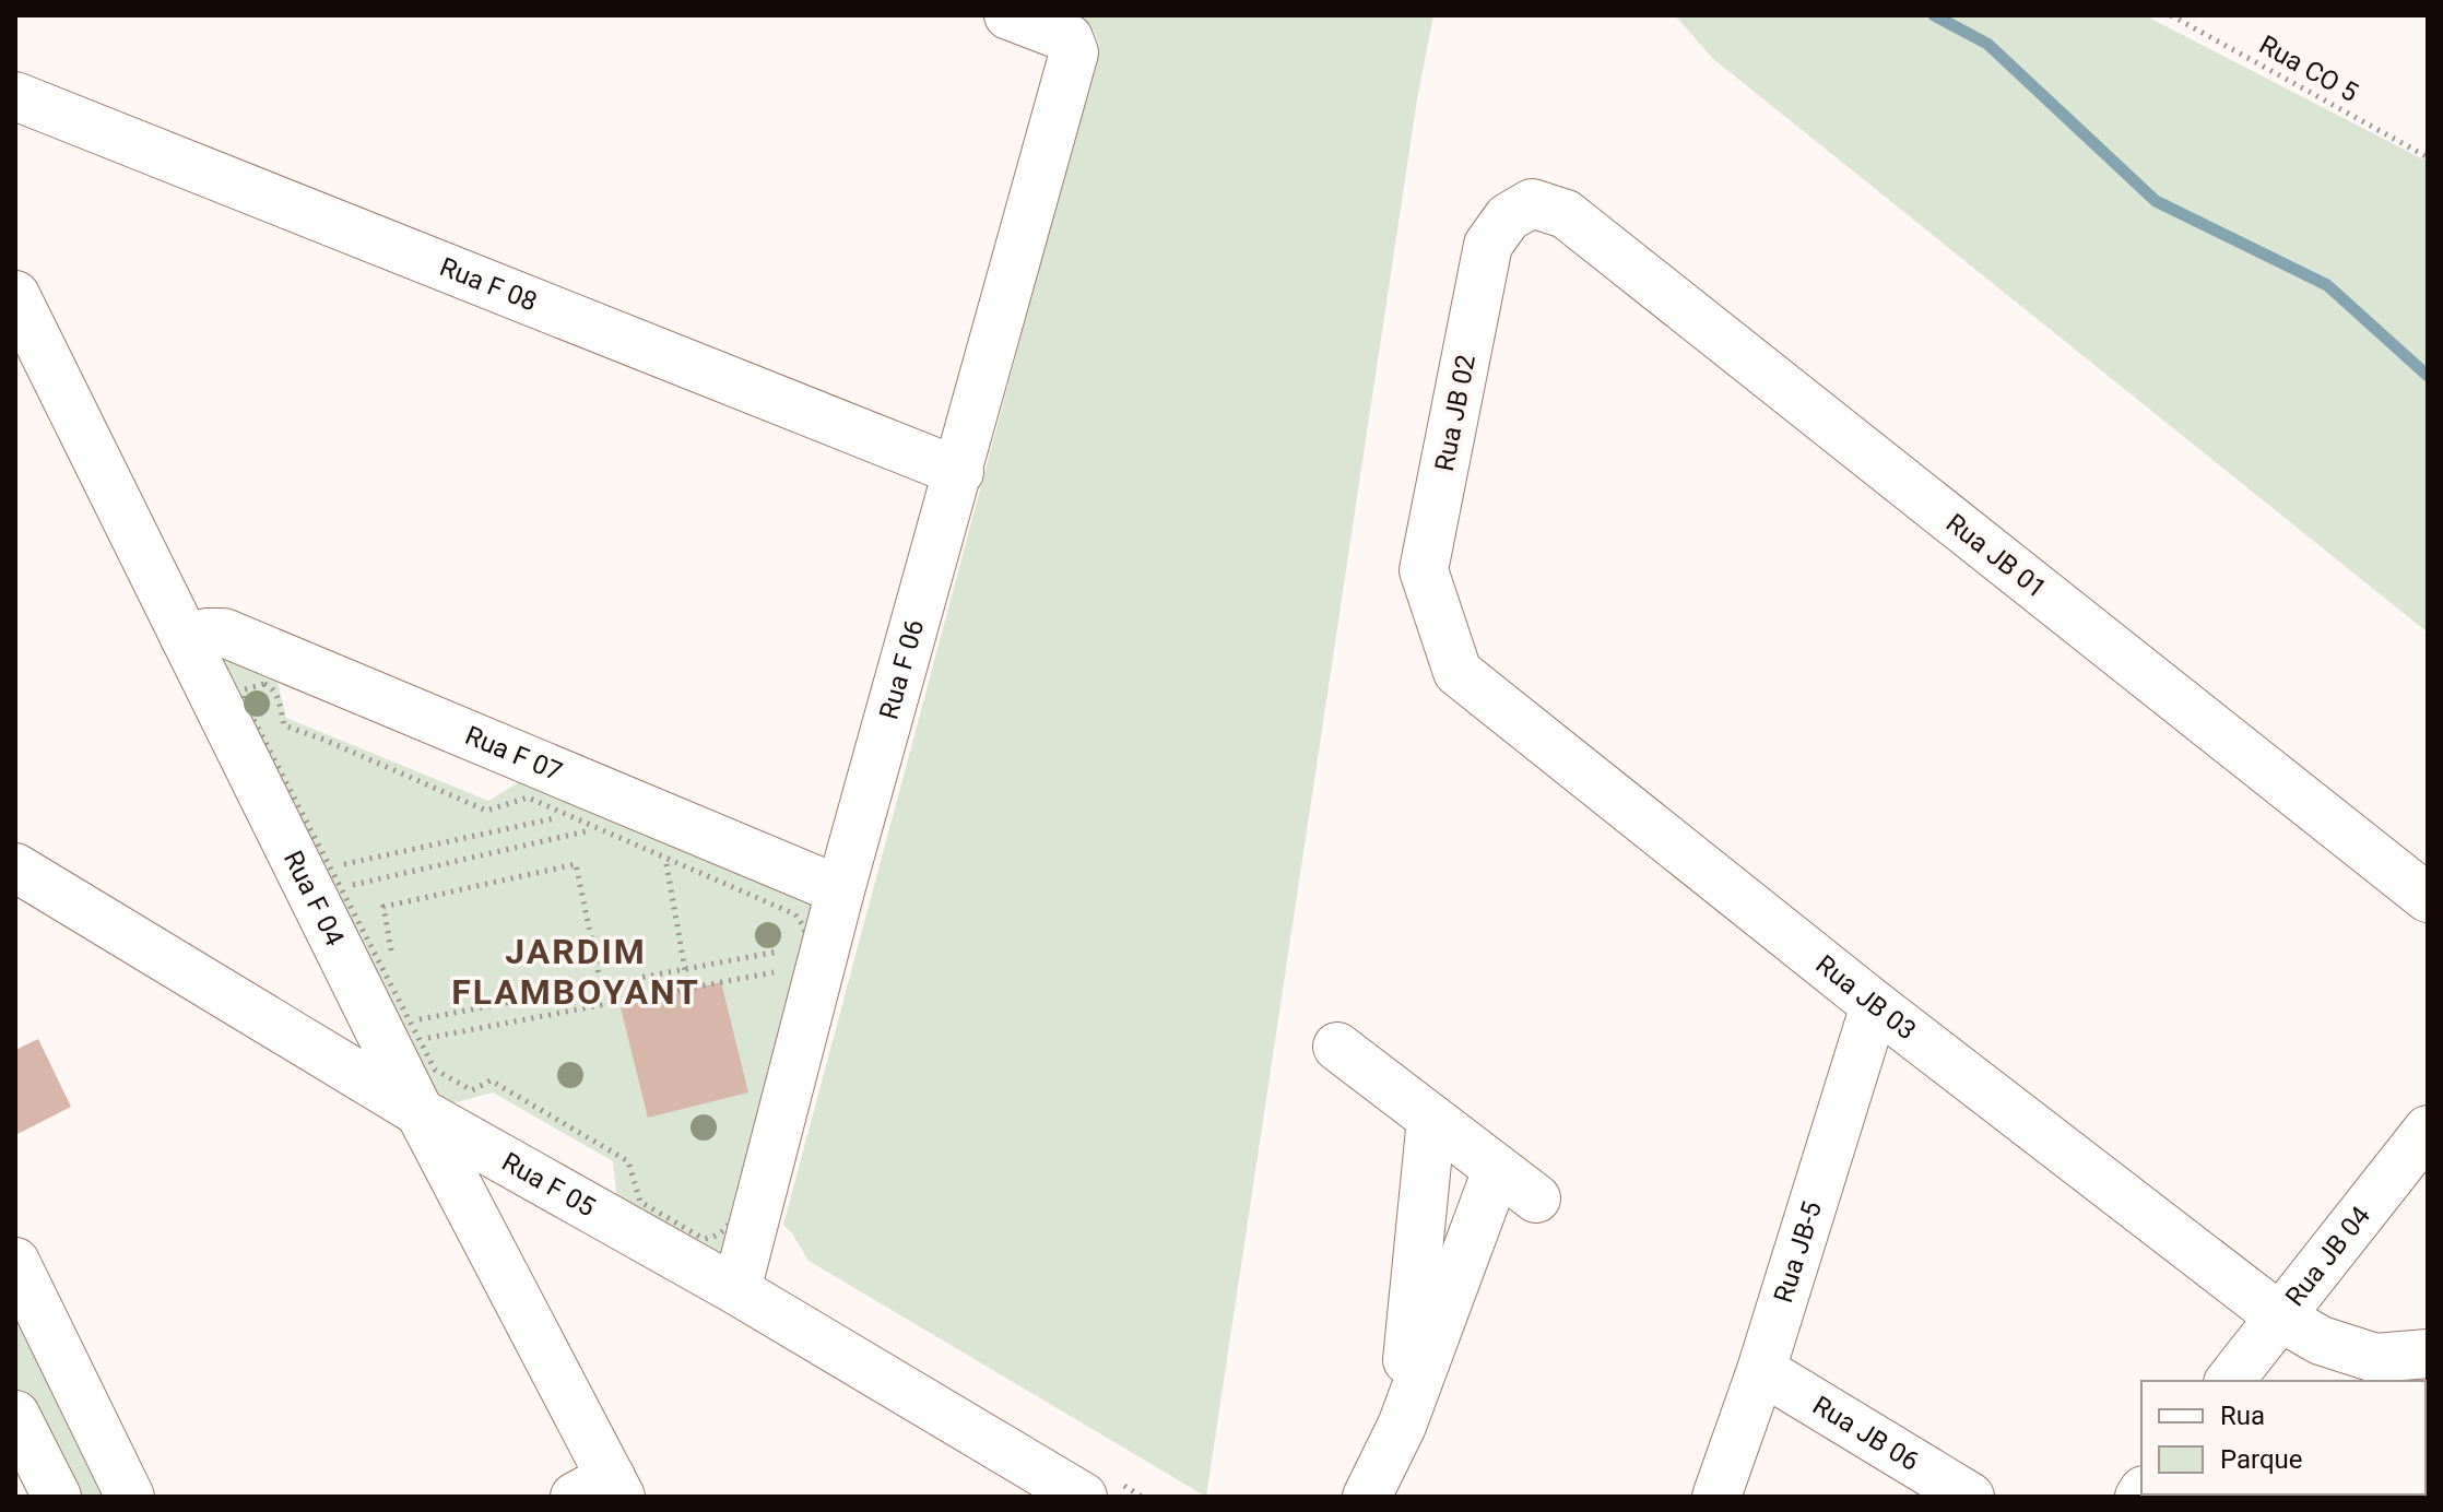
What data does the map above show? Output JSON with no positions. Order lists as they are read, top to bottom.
{
  "streets": {
    "street": [
      "Rua F 08",
      "Rua JB 02",
      "Rua JB 01",
      "Rua F 06",
      "Rua F 07",
      "Rua F 04",
      "Rua JB 03",
      "Rua F 05",
      "Rua JB-5",
      "Rua JB 04",
      "Rua JB 06"
    ],
    "path": ["Rua CO 5"]
  },
  "crossings": [
    ["Rua F 08", "Rua F 06"],
    ["Rua JB 02", "Rua JB 01"],
    ["Rua JB 02", "Rua JB 03"],
    ["Rua F 06", "Rua F 07"],
    ["Rua F 06", "Rua F 05"],
    ["Rua F 07", "Rua F 04"],
    ["Rua F 04", "Rua F 05"],
    ["Rua JB 03", "Rua JB-5"],
    ["Rua JB 03", "Rua JB 04"],
    ["Rua JB-5", "Rua JB 06"]
  ],
  "districts": ["JARDIM FLAMBOYANT"],
  "legend": ["Rua", "Parque"]
}
